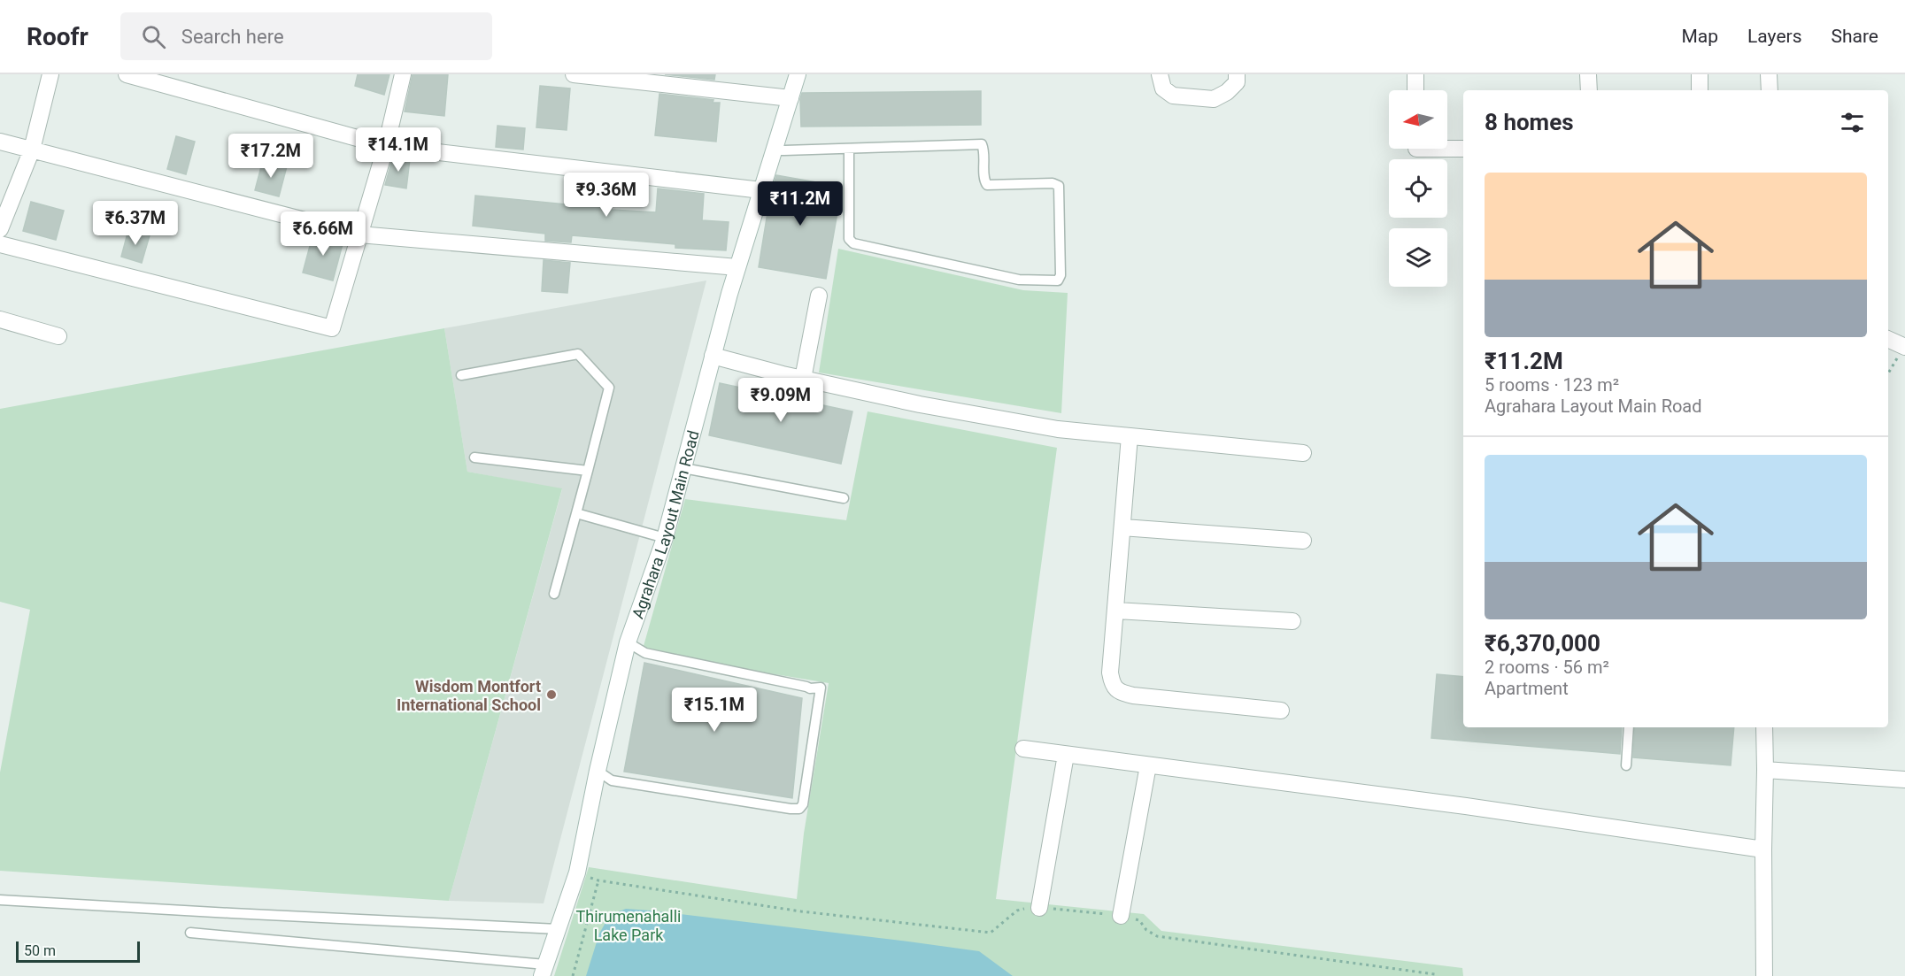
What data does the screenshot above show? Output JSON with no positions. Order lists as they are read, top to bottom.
{
  "streets": {
    "street": ["Agrahara Layout Main Road"]
  },
  "parks": ["Thirumenahalli Lake Park"],
  "places": ["Wisdom Montfort International School"],
  "scale_bar": "50 m",
  "north": "left",
  "page": {
    "header": "Roofr",
    "search": "Search here",
    "nav": ["Map", "Layers", "Share"],
    "heading": "8 homes",
    "price": [
      "₹14.1M",
      "₹17.2M",
      "₹9.36M",
      "₹11.2M",
      "₹6.37M",
      "₹6.66M",
      "₹9.09M",
      "₹15.1M"
    ],
    "list": [
      {
        "name": "₹11.2M",
        "note": "5 rooms · 123 m² · Agrahara Layout Main Road"
      },
      {
        "name": "₹6,370,000",
        "note": "2 rooms · 56 m² · Apartment"
      }
    ],
    "scale": "50 m"
  }
}
